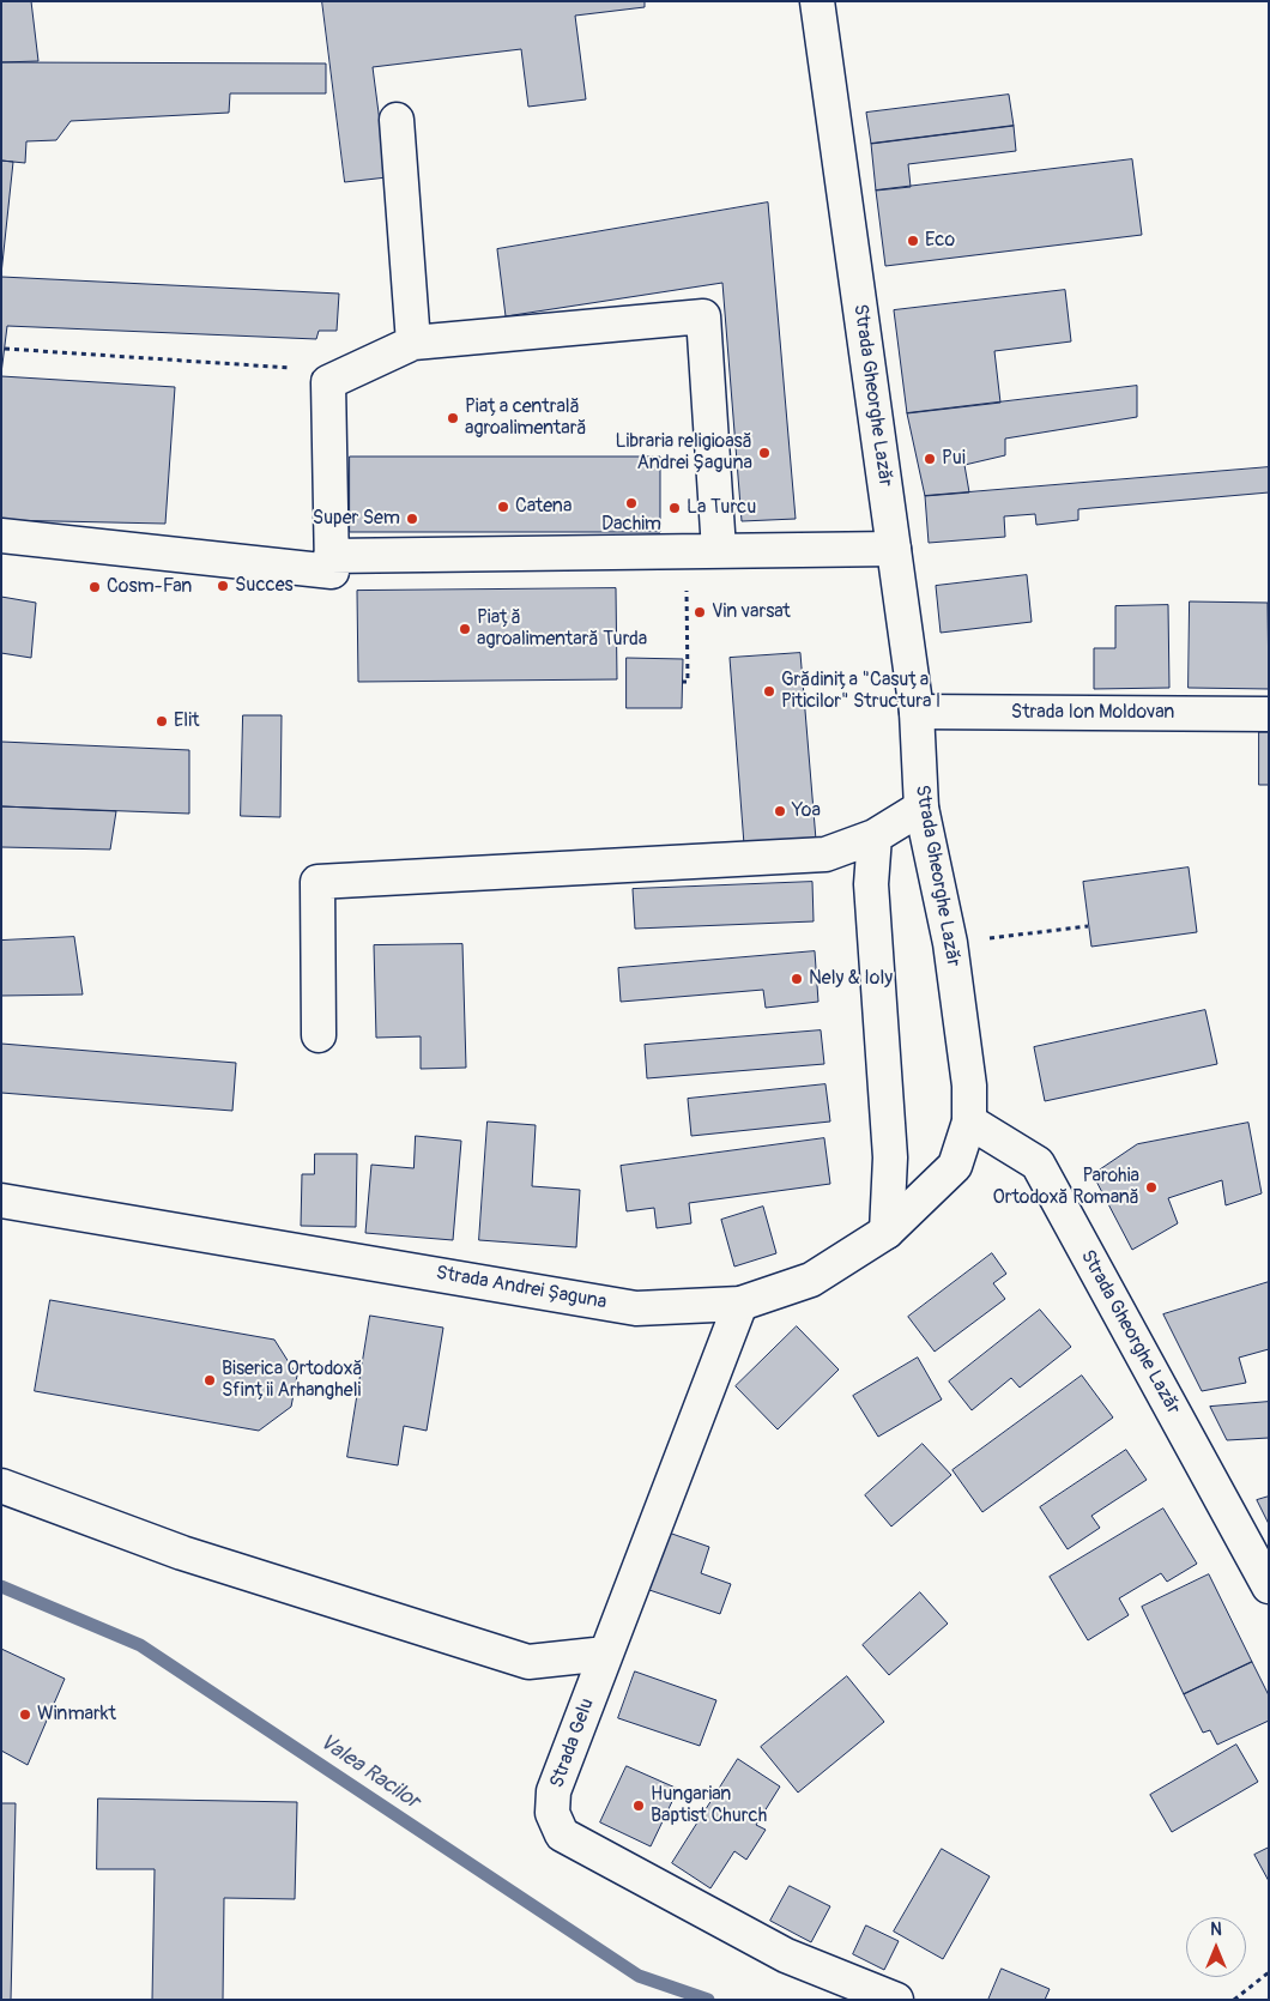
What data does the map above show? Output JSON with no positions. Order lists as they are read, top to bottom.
{
  "streets": {
    "street": [
      "Strada Gheorghe Lazăr",
      "Strada Ion Moldovan",
      "Strada Andrei Șaguna",
      "Strada Gelu"
    ]
  },
  "crossings": [
    ["Strada Gheorghe Lazăr", "Strada Ion Moldovan"],
    ["Strada Gheorghe Lazăr", "Strada Andrei Șaguna"],
    ["Strada Andrei Șaguna", "Strada Gelu"]
  ],
  "water": ["Valea Racilor"],
  "places": [
    "Eco",
    "Piața centrală agroalimentară",
    "Libraria religioasă Andrei Șaguna",
    "Pui",
    "Dachim",
    "Catena",
    "La Turcu",
    "Super Sem",
    "Succes",
    "Cosm-Fan",
    "Vin varsat",
    "Piață agroalimentară Turda",
    "Grădinița \"Casuța Piticilor\" Structura I",
    "Elit",
    "Yoa",
    "Nely & Ioly",
    "Parohia Ortodoxă Romană",
    "Biserica Ortodoxă Sfinții Arhangheli",
    "Winmarkt",
    "Hungarian Baptist Church"
  ],
  "north": "top"
}
